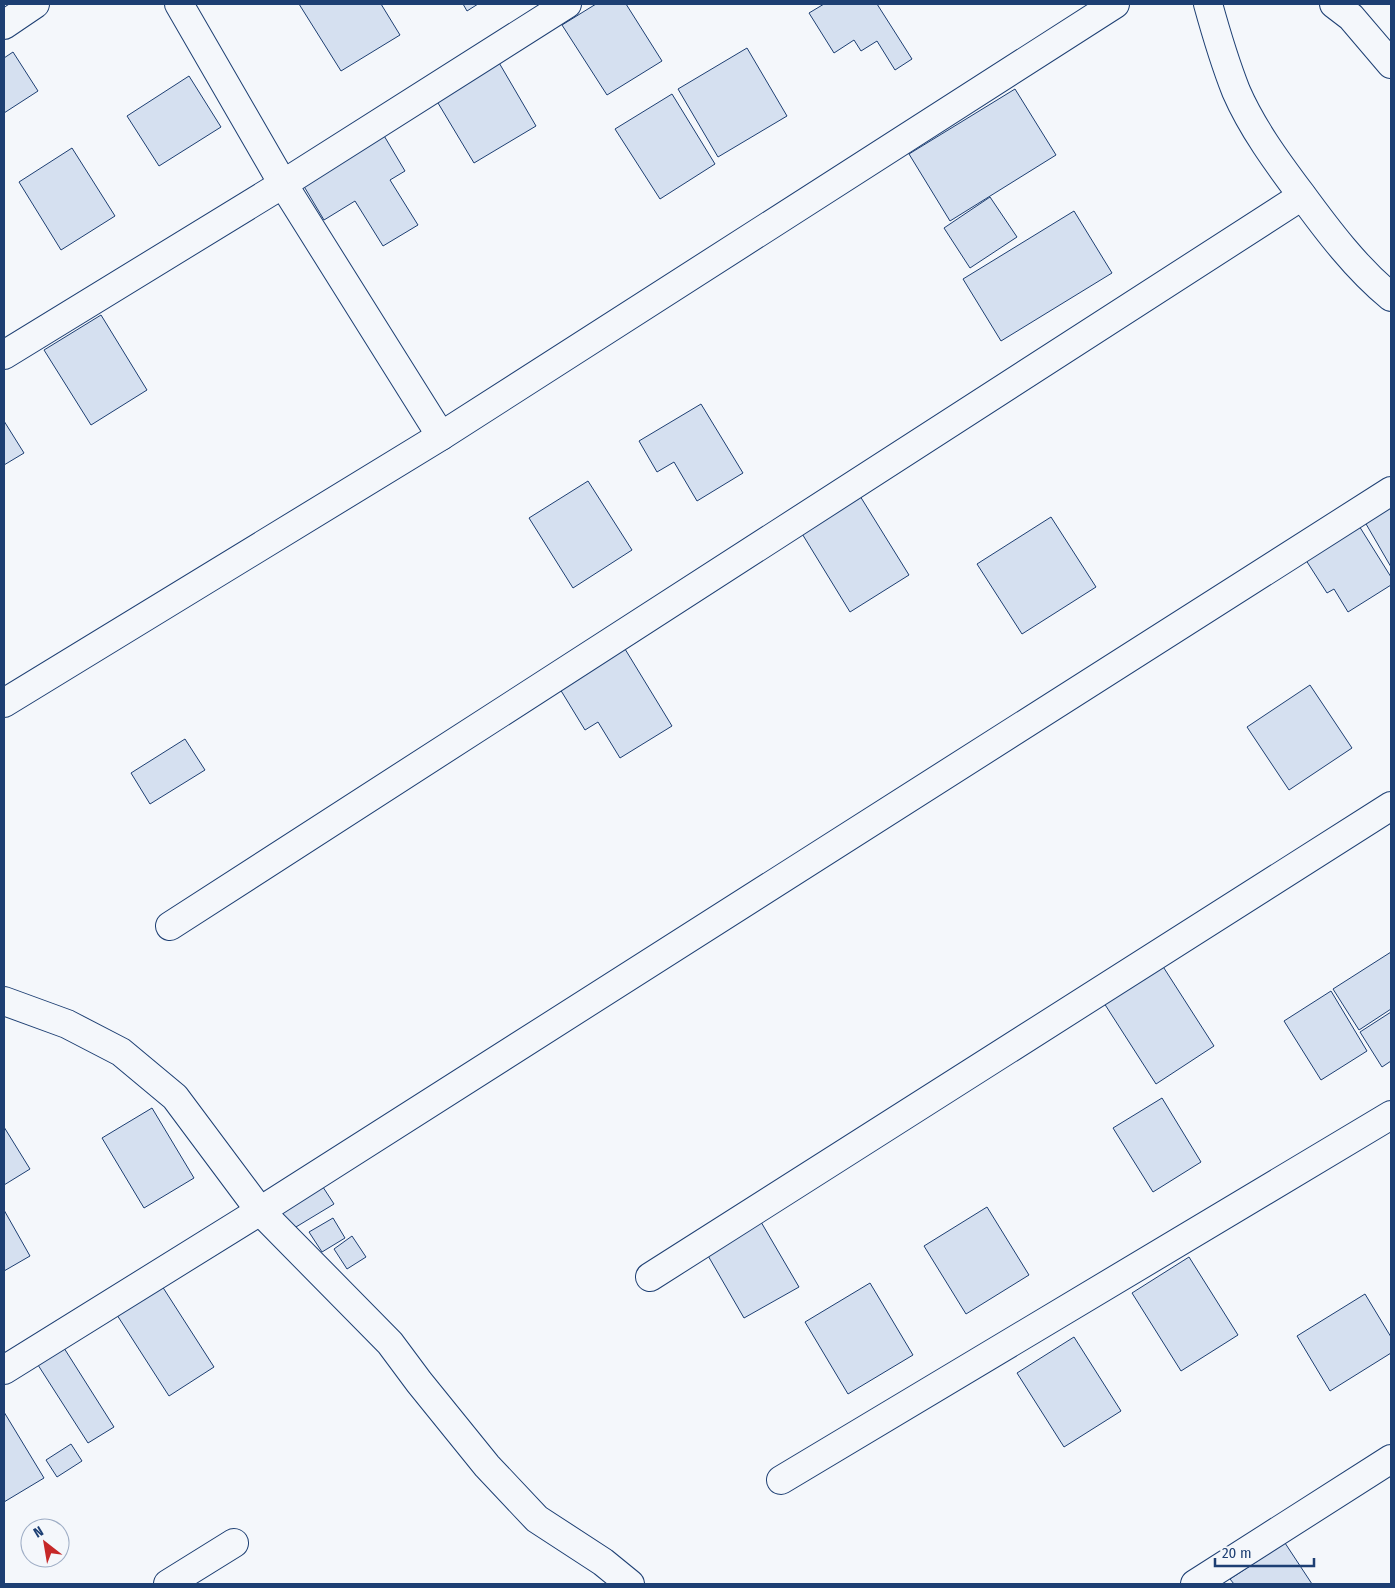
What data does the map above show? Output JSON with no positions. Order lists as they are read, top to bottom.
{
  "scale_bar": "20 m",
  "north": "top left"
}
